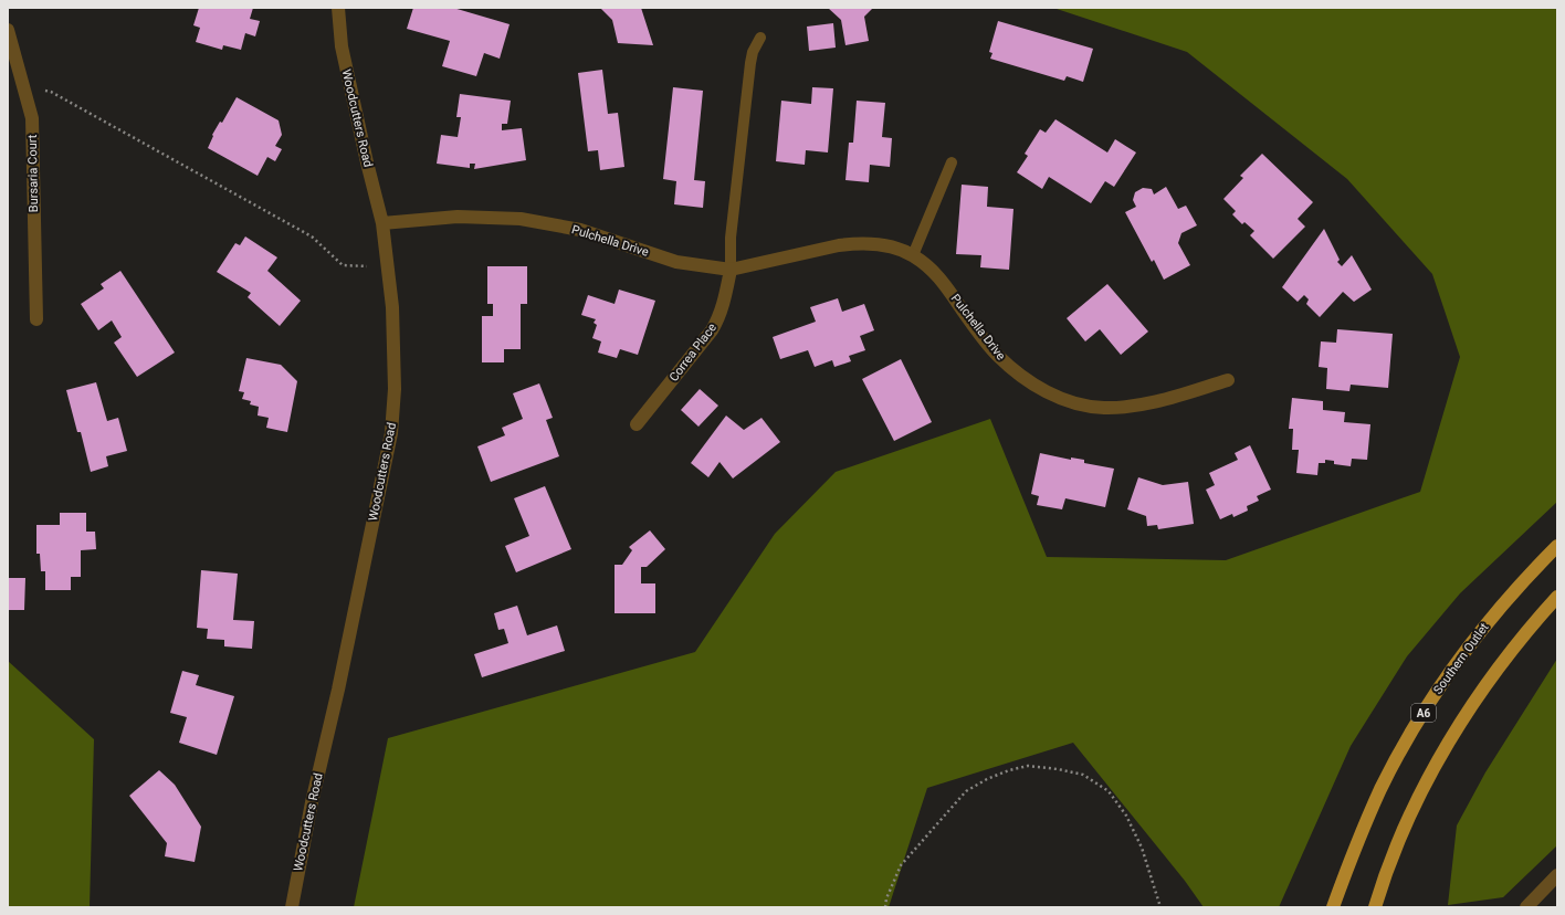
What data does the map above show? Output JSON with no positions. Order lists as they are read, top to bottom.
{
  "streets": {
    "highway": ["Southern Outlet", "A6"],
    "street": [
      "Woodcutters Road",
      "Bursaria Court",
      "Pulchella Drive",
      "Correa Place"
    ]
  },
  "crossings": [
    ["Woodcutters Road", "Pulchella Drive"],
    ["Pulchella Drive", "Correa Place"]
  ]
}
